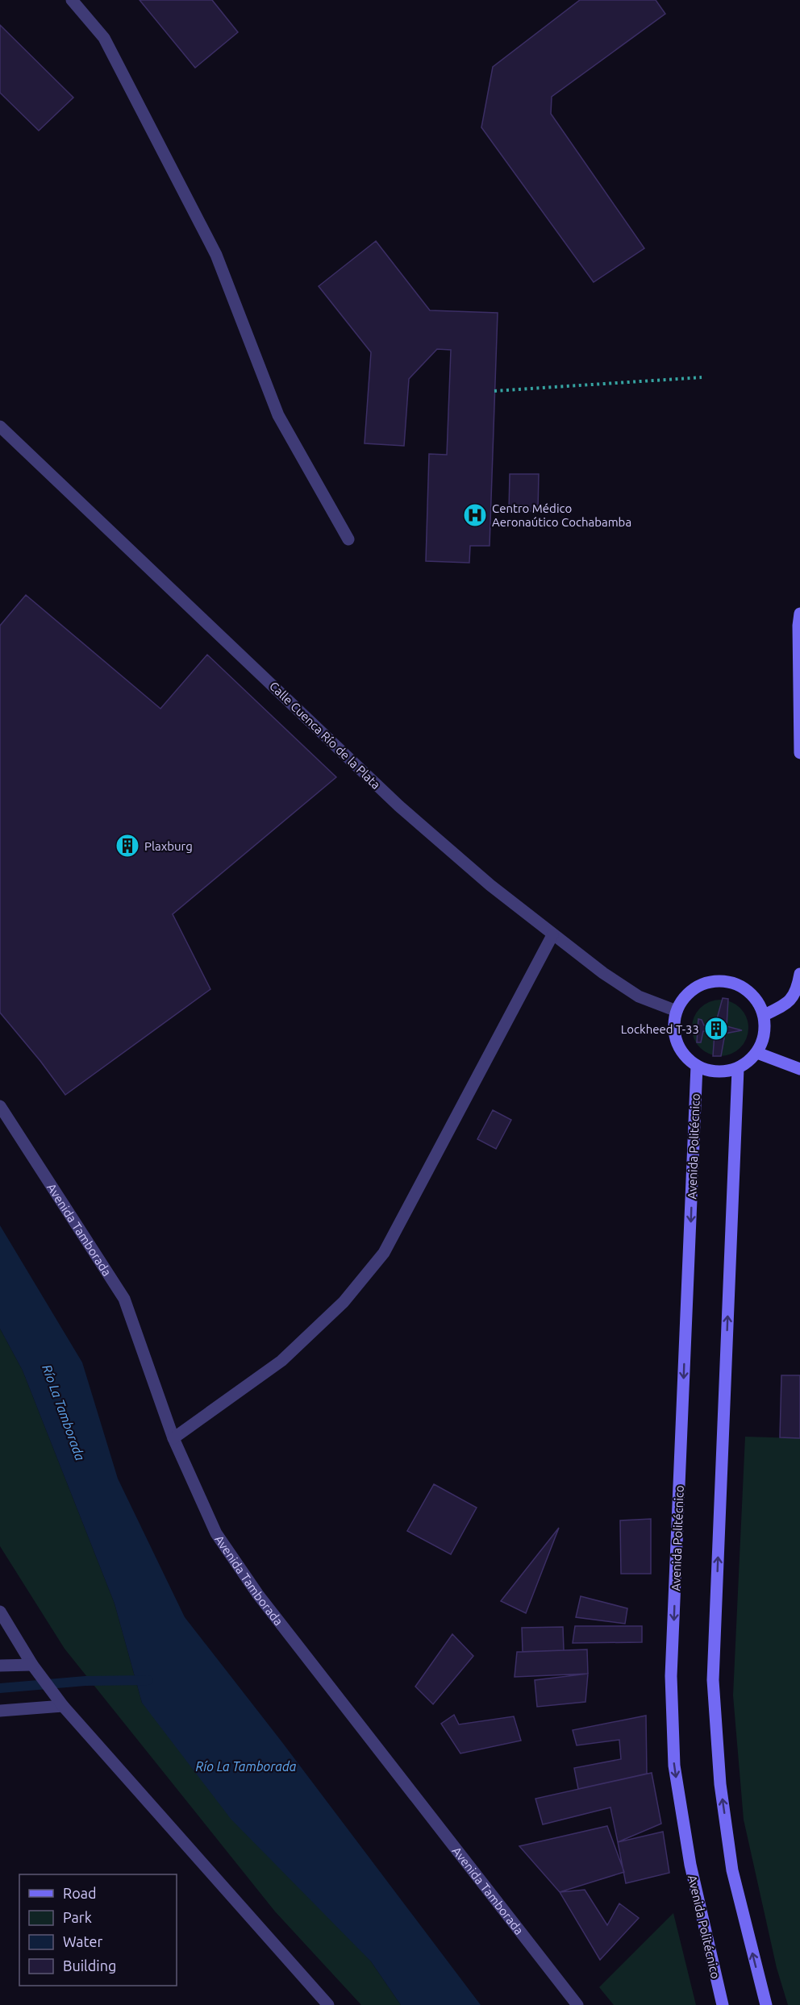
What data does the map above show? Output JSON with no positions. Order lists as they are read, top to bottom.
{
  "streets": {
    "main road": ["Avenida Politécnico"],
    "street": ["Calle Cuenca Río de la Plata", "Avenida Tamborada"]
  },
  "crossings": [
    ["Calle Cuenca Río de la Plata", "Avenida Politécnico"]
  ],
  "water": ["Río La Tamborada"],
  "places": {
    "hospital": ["Centro Médico Aeronaútico Cochabamba"],
    "building": ["Plaxburg", "Lockheed T-33"]
  },
  "legend": [
    "Road",
    "Park",
    "Water",
    "Building"
  ]
}
